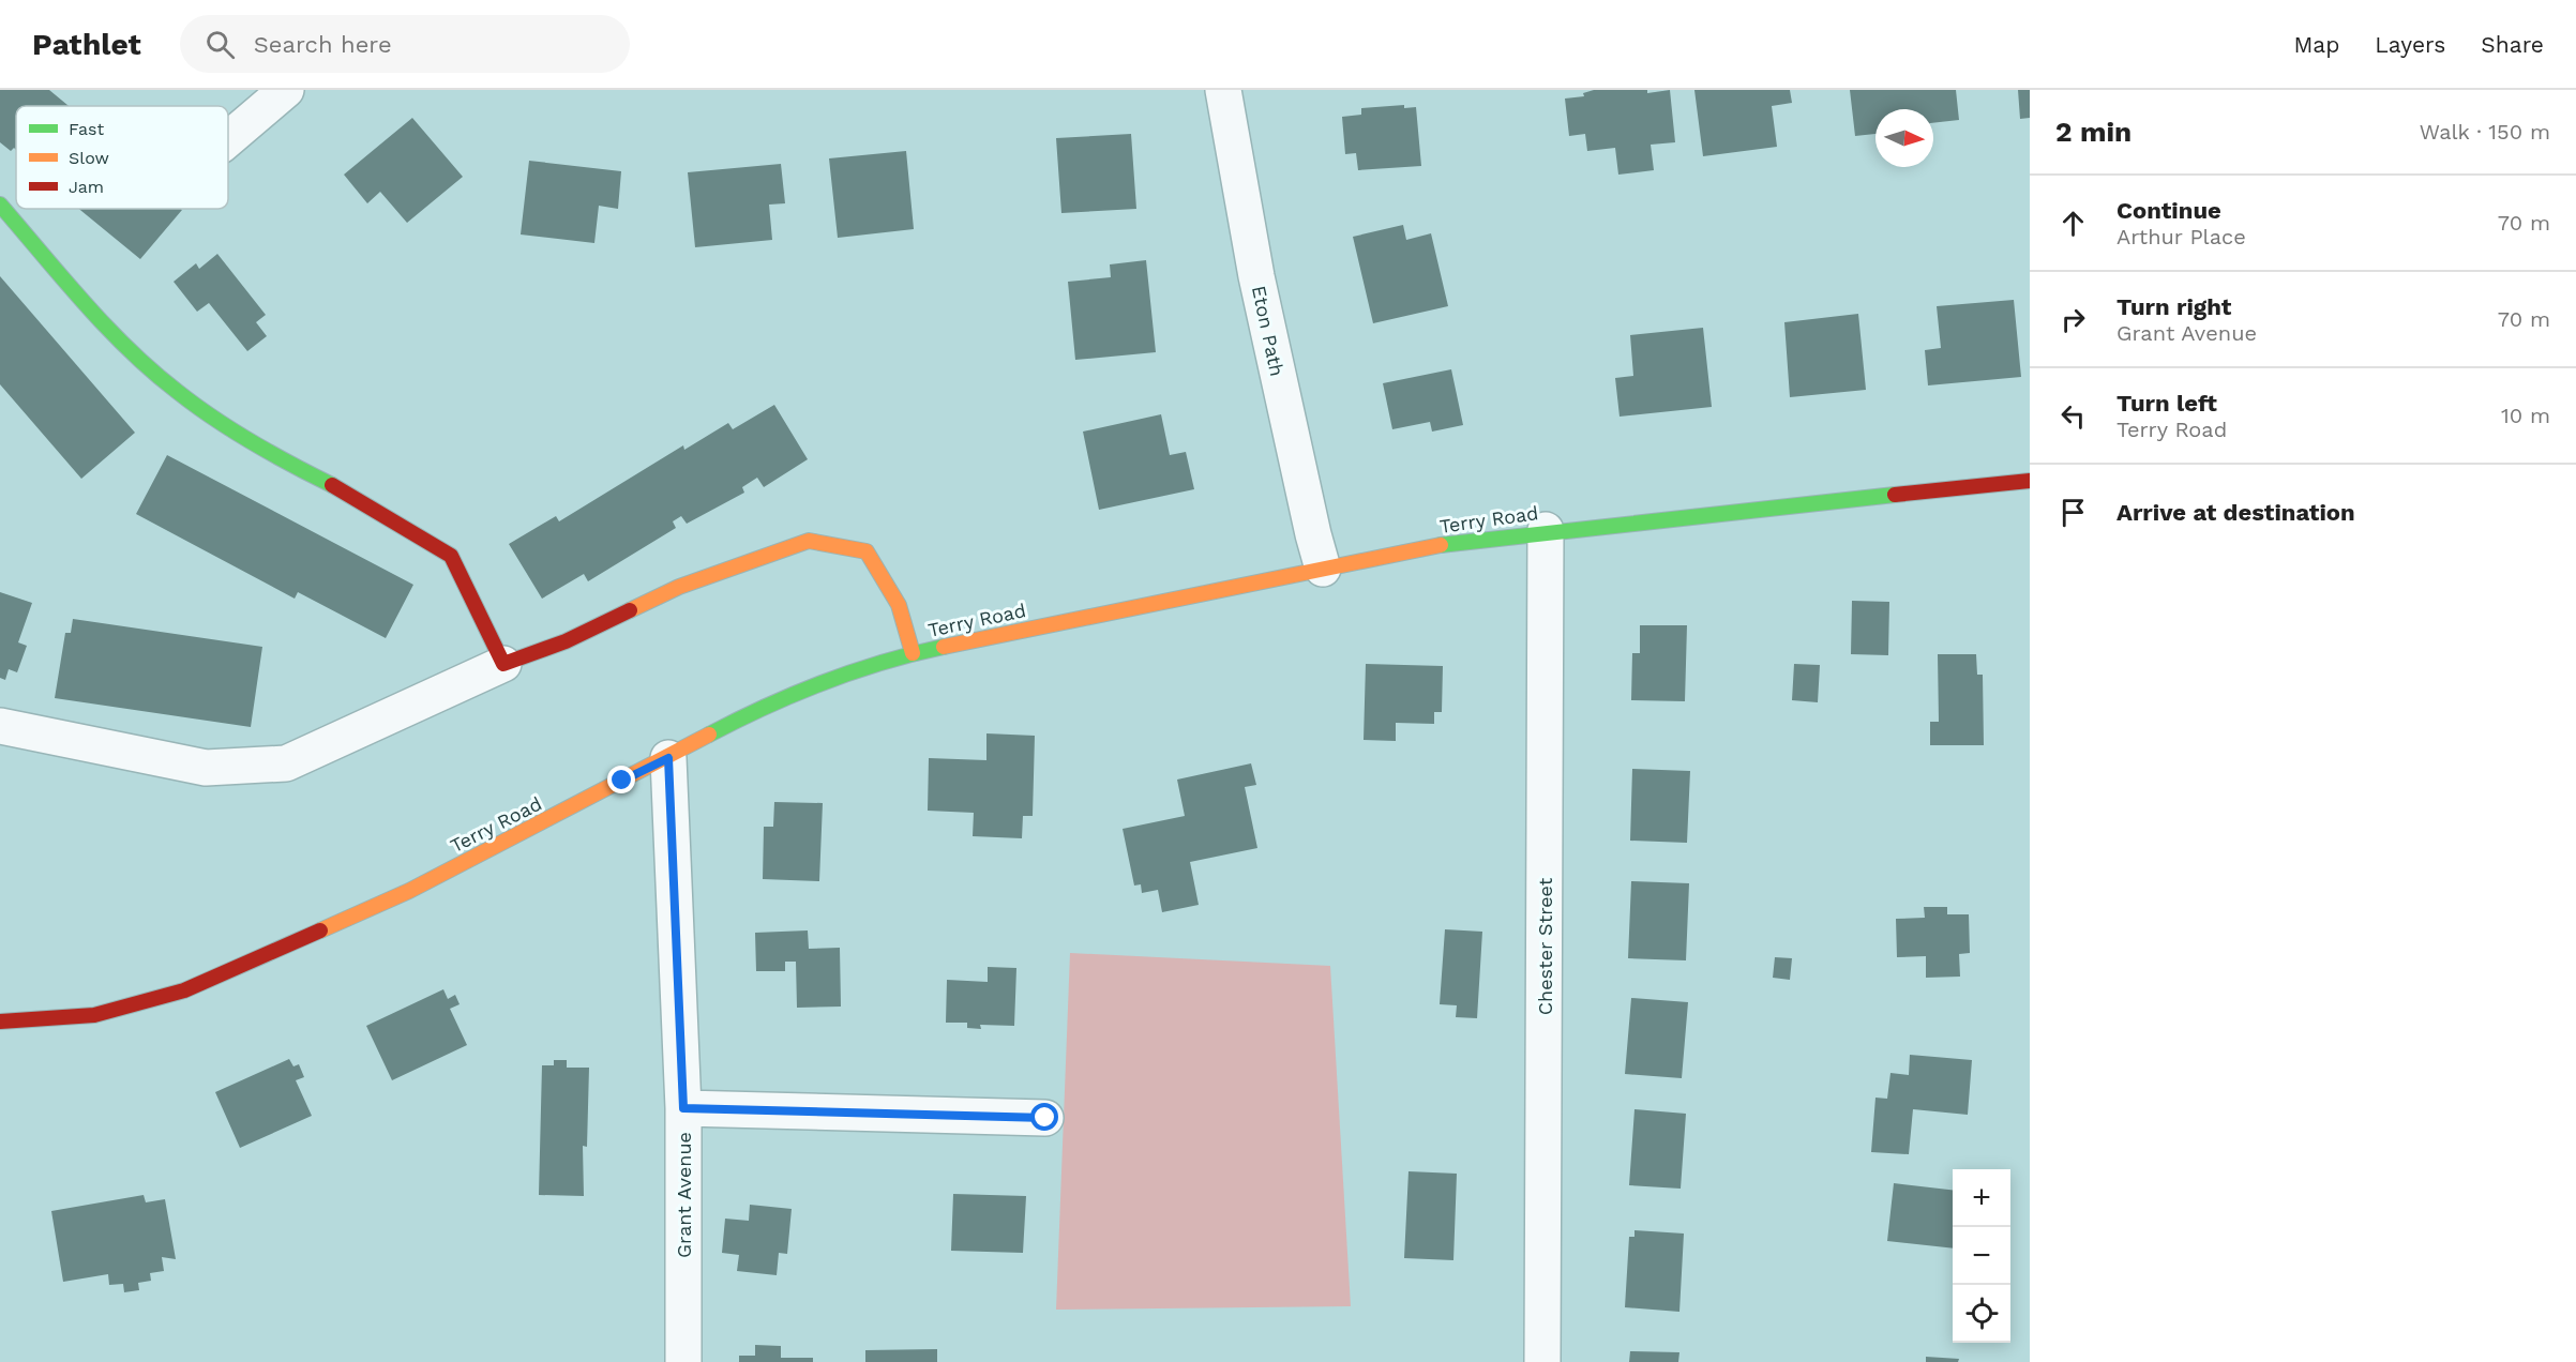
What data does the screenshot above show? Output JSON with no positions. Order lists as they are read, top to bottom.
{
  "streets": {
    "street": [
      "Eton Path",
      "Terry Road",
      "Chester Street",
      "Grant Avenue"
    ]
  },
  "crossings": [
    ["Eton Path", "Terry Road"],
    ["Terry Road", "Chester Street"],
    ["Terry Road", "Grant Avenue"]
  ],
  "legend": ["Fast", "Slow", "Jam"],
  "north": "right",
  "page": {
    "header": "Pathlet",
    "search": "Search here",
    "nav": ["Map", "Layers", "Share"],
    "heading": ["2 min", "Walk · 150 m"],
    "list": [
      ["Continue", "Arthur Place", "70 m"],
      ["Turn right", "Grant Avenue", "70 m"],
      ["Turn left", "Terry Road", "10 m"],
      "Arrive at destination"
    ],
    "map_buttons": ["+", "−"]
  }
}
